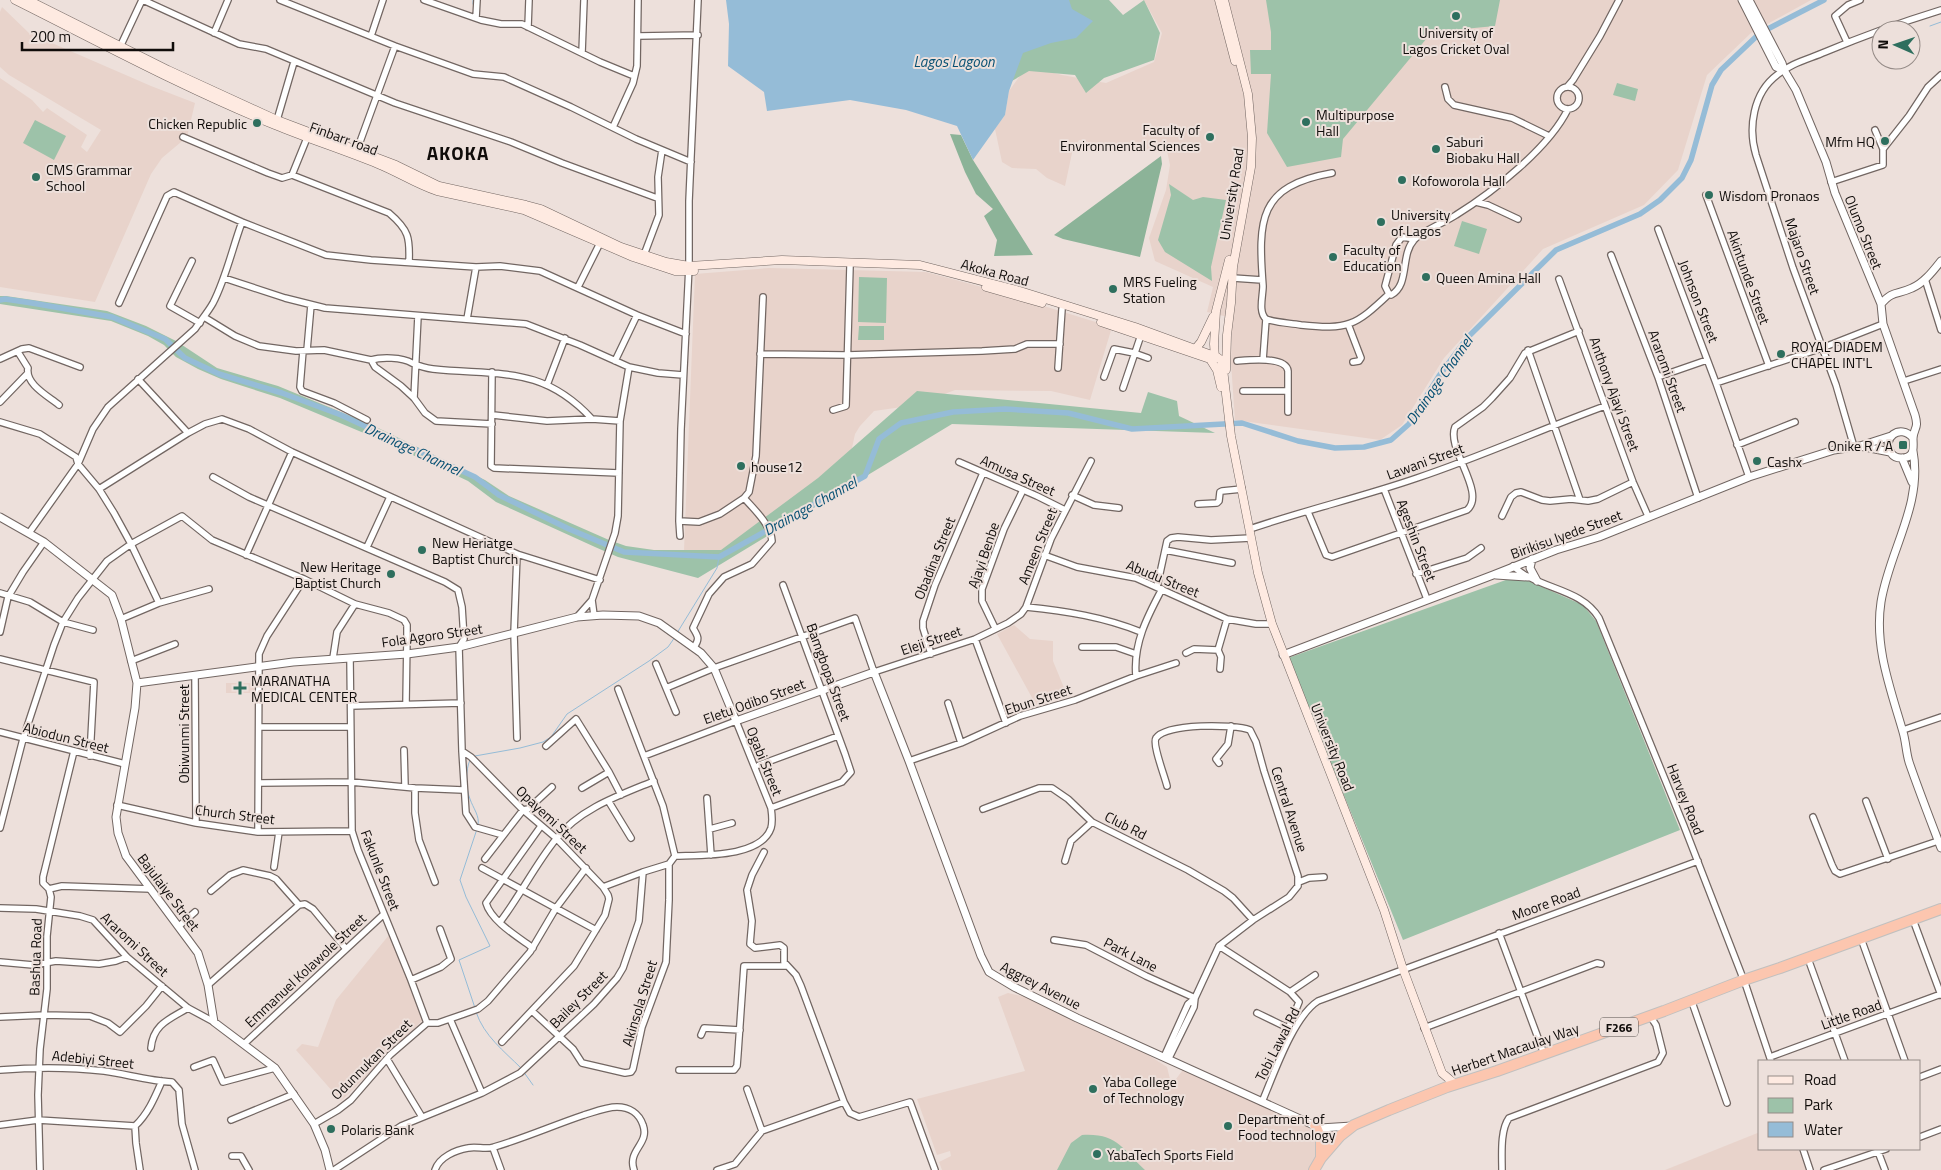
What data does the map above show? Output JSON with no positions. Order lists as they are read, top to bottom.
{
  "streets": {
    "highway": ["F266", "Herbert Macaulay Way"],
    "main road": ["Finbarr road", "University Road", "Akoka Road"],
    "street": [
      "Olumo Street",
      "Majaro Street",
      "Akintunde Street",
      "Johnson Street",
      "Araromi Street",
      "Anthony Ajayi Street",
      "Lawani Street",
      "Amusa Street",
      "Birikisu Iyede Street",
      "Ageshin Street",
      "Ameen Street",
      "Ajayi Benbe",
      "Obadina Street",
      "Abudu Street",
      "Fola Agoro Street",
      "Eleji Street",
      "Bamgbopa Street",
      "Ebun Street",
      "Eletu Odibo Street",
      "Obiwunmi Street",
      "Abiodun Street",
      "Ogabi Street",
      "Harvey Road",
      "Central Avenue",
      "Church Street",
      "Opayemi Street",
      "Club Rd",
      "Fakunle Street",
      "Bajulaiye Street",
      "Moore Road",
      "Park Lane",
      "Bashua Road",
      "Emmanuel Kolawole Street",
      "Aggrey Avenue",
      "Bailey Street",
      "Akinsola Street",
      "Little Road",
      "Tobi Lawal Rd",
      "Adebiyi Street",
      "Odunnukan Street"
    ]
  },
  "crossings": [
    ["University Road", "Akoka Road"],
    ["University Road", "Lawani Street"],
    ["University Road", "Birikisu Iyede Street"],
    ["University Road", "Abudu Street"],
    ["University Road", "Moore Road"],
    ["University Road", "Tobi Lawal Rd"],
    ["Olumo Street", "Majaro Street"],
    ["Majaro Street", "Birikisu Iyede Street"],
    ["Johnson Street", "Birikisu Iyede Street"],
    ["Araromi Street", "Birikisu Iyede Street"],
    ["Araromi Street", "Bajulaiye Street"],
    ["Araromi Street", "Bashua Road"],
    ["Anthony Ajayi Street", "Lawani Street"],
    ["Anthony Ajayi Street", "Birikisu Iyede Street"],
    ["Lawani Street", "Ageshin Street"],
    ["Amusa Street", "Ameen Street"],
    ["Amusa Street", "Ajayi Benbe"],
    ["Amusa Street", "Obadina Street"],
    ["Birikisu Iyede Street", "Ageshin Street"],
    ["Birikisu Iyede Street", "Harvey Road"],
    ["Ameen Street", "Abudu Street"],
    ["Ajayi Benbe", "Eleji Street"],
    ["Obadina Street", "Eleji Street"],
    ["Fola Agoro Street", "Eletu Odibo Street"],
    ["Fola Agoro Street", "Obiwunmi Street"],
    ["Fola Agoro Street", "Ogabi Street"],
    ["Fola Agoro Street", "Fakunle Street"],
    ["Fola Agoro Street", "Bajulaiye Street"],
    ["Eleji Street", "Eletu Odibo Street"],
    ["Eleji Street", "Aggrey Avenue"],
    ["Bamgbopa Street", "Eletu Odibo Street"],
    ["Bamgbopa Street", "Ogabi Street"],
    ["Ebun Street", "Aggrey Avenue"],
    ["Eletu Odibo Street", "Ogabi Street"],
    ["Eletu Odibo Street", "Aggrey Avenue"],
    ["Obiwunmi Street", "Church Street"],
    ["Abiodun Street", "Bajulaiye Street"],
    ["Abiodun Street", "Bashua Road"],
    ["Harvey Road", "Moore Road"],
    ["Harvey Road", "Little Road"],
    ["Harvey Road", "Herbert Macaulay Way"],
    ["Church Street", "Fakunle Street"],
    ["Church Street", "Bajulaiye Street"],
    ["Opayemi Street", "Odunnukan Street"],
    ["Fakunle Street", "Emmanuel Kolawole Street"],
    ["Fakunle Street", "Odunnukan Street"],
    ["Moore Road", "Tobi Lawal Rd"],
    ["Bashua Road", "Adebiyi Street"],
    ["Aggrey Avenue", "Tobi Lawal Rd"],
    ["Bailey Street", "Akinsola Street"]
  ],
  "districts": ["AKOKA"],
  "water": ["Lagos Lagoon", "Drainage Channel"],
  "places": {
    "other": [
      "University of Lagos Cricket Oval",
      "Multipurpose Hall",
      "Chicken Republic",
      "Faculty of Environmental Sciences",
      "Mfm HQ",
      "Saburi Biobaku Hall",
      "CMS Grammar School",
      "Kofoworola Hall",
      "Wisdom Pronaos",
      "University of Lagos",
      "Faculty of Education",
      "Queen Amina Hall",
      "MRS Fueling Station",
      "ROYAL DIADEM CHAPEL INT'L",
      "Cashx",
      "house12",
      "New Heriatge Baptist Church",
      "New Heritage Baptist Church",
      "Yaba College of Technology",
      "Department of Food technology",
      "Polaris Bank",
      "YabaTech Sports Field"
    ],
    "transit": ["Onike R / A"],
    "health": ["MARANATHA MEDICAL CENTER"]
  },
  "legend": ["Road", "Park", "Water"],
  "scale_bar": "200 m",
  "north": "left"
}
